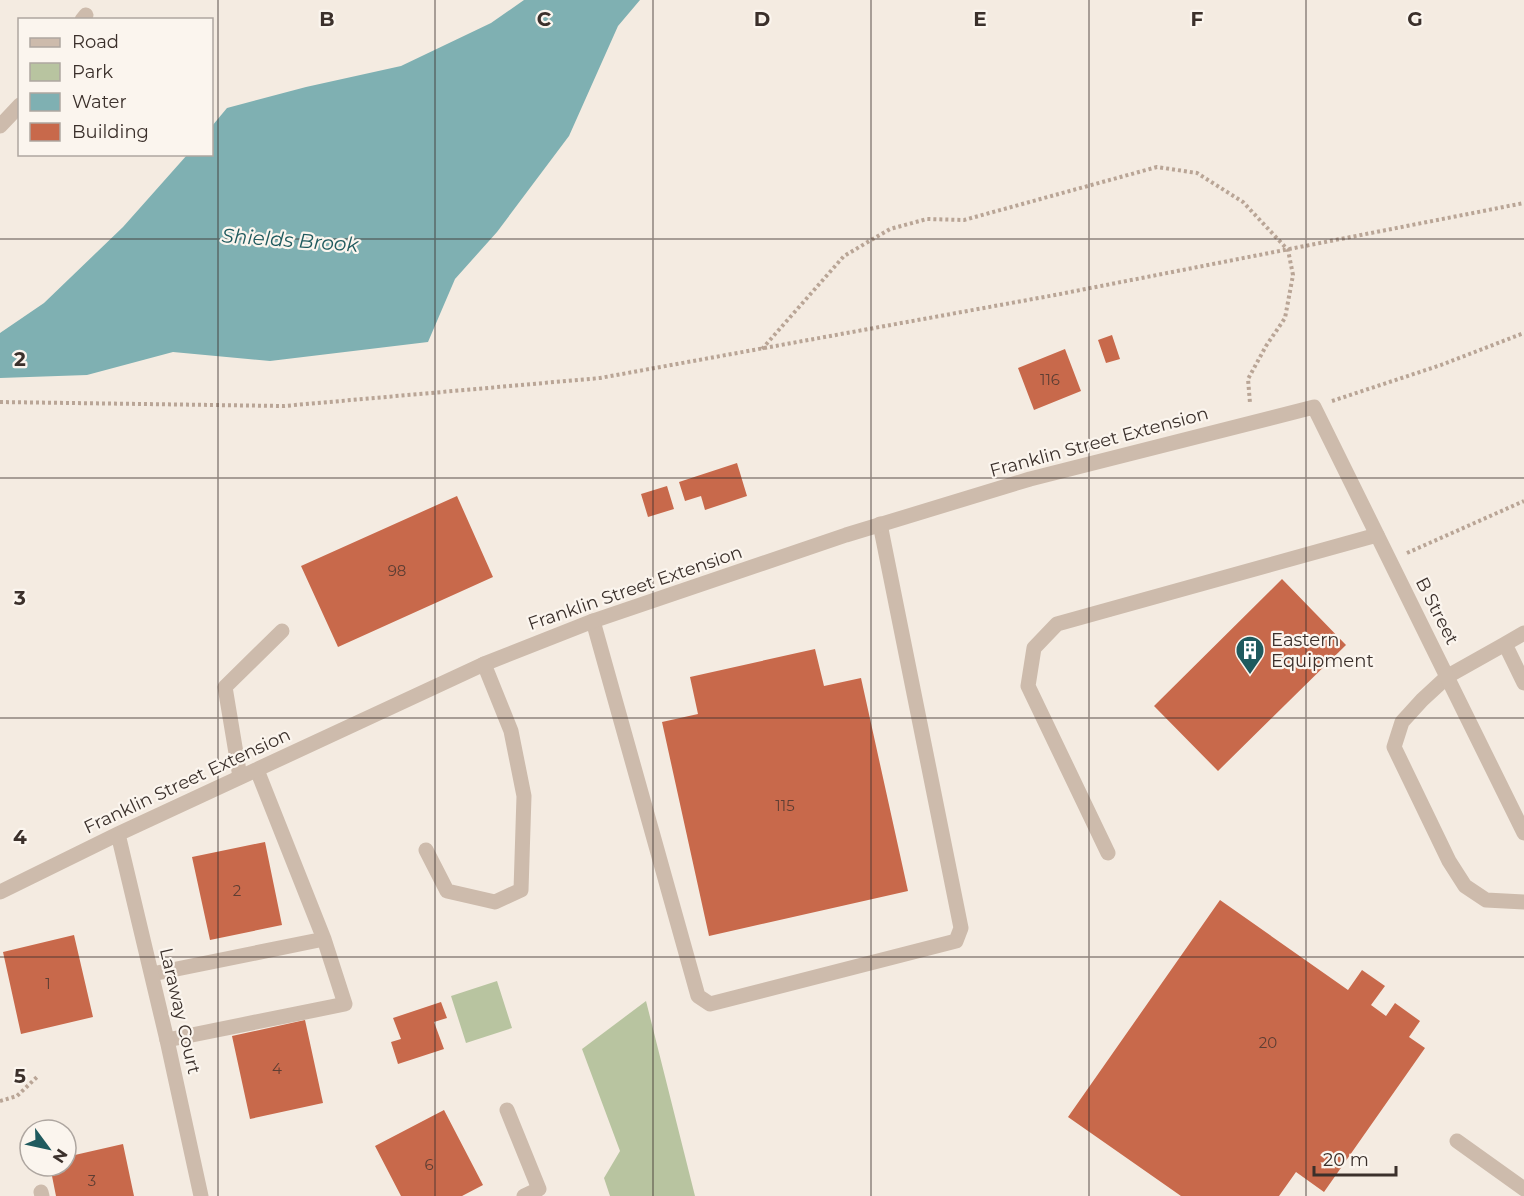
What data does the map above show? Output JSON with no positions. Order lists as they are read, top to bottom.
{
  "streets": {
    "street": ["Franklin Street Extension", "B Street", "Laraway Court"]
  },
  "crossings": [
    ["Franklin Street Extension", "B Street"],
    ["Franklin Street Extension", "Laraway Court"]
  ],
  "water": ["Shields Brook"],
  "places": {
    "building": ["Eastern Equipment"]
  },
  "house_numbers": [
    "116",
    "98",
    "115",
    "2",
    "1",
    "20",
    "4",
    "6",
    "3"
  ],
  "legend": [
    "Road",
    "Park",
    "Water",
    "Building"
  ],
  "scale_bar": "20 m",
  "north": "bottom right",
  "grid": {
    "columns": [
      "B",
      "C",
      "D",
      "E",
      "F",
      "G"
    ],
    "rows": [
      "2",
      "3",
      "4",
      "5"
    ]
  }
}
